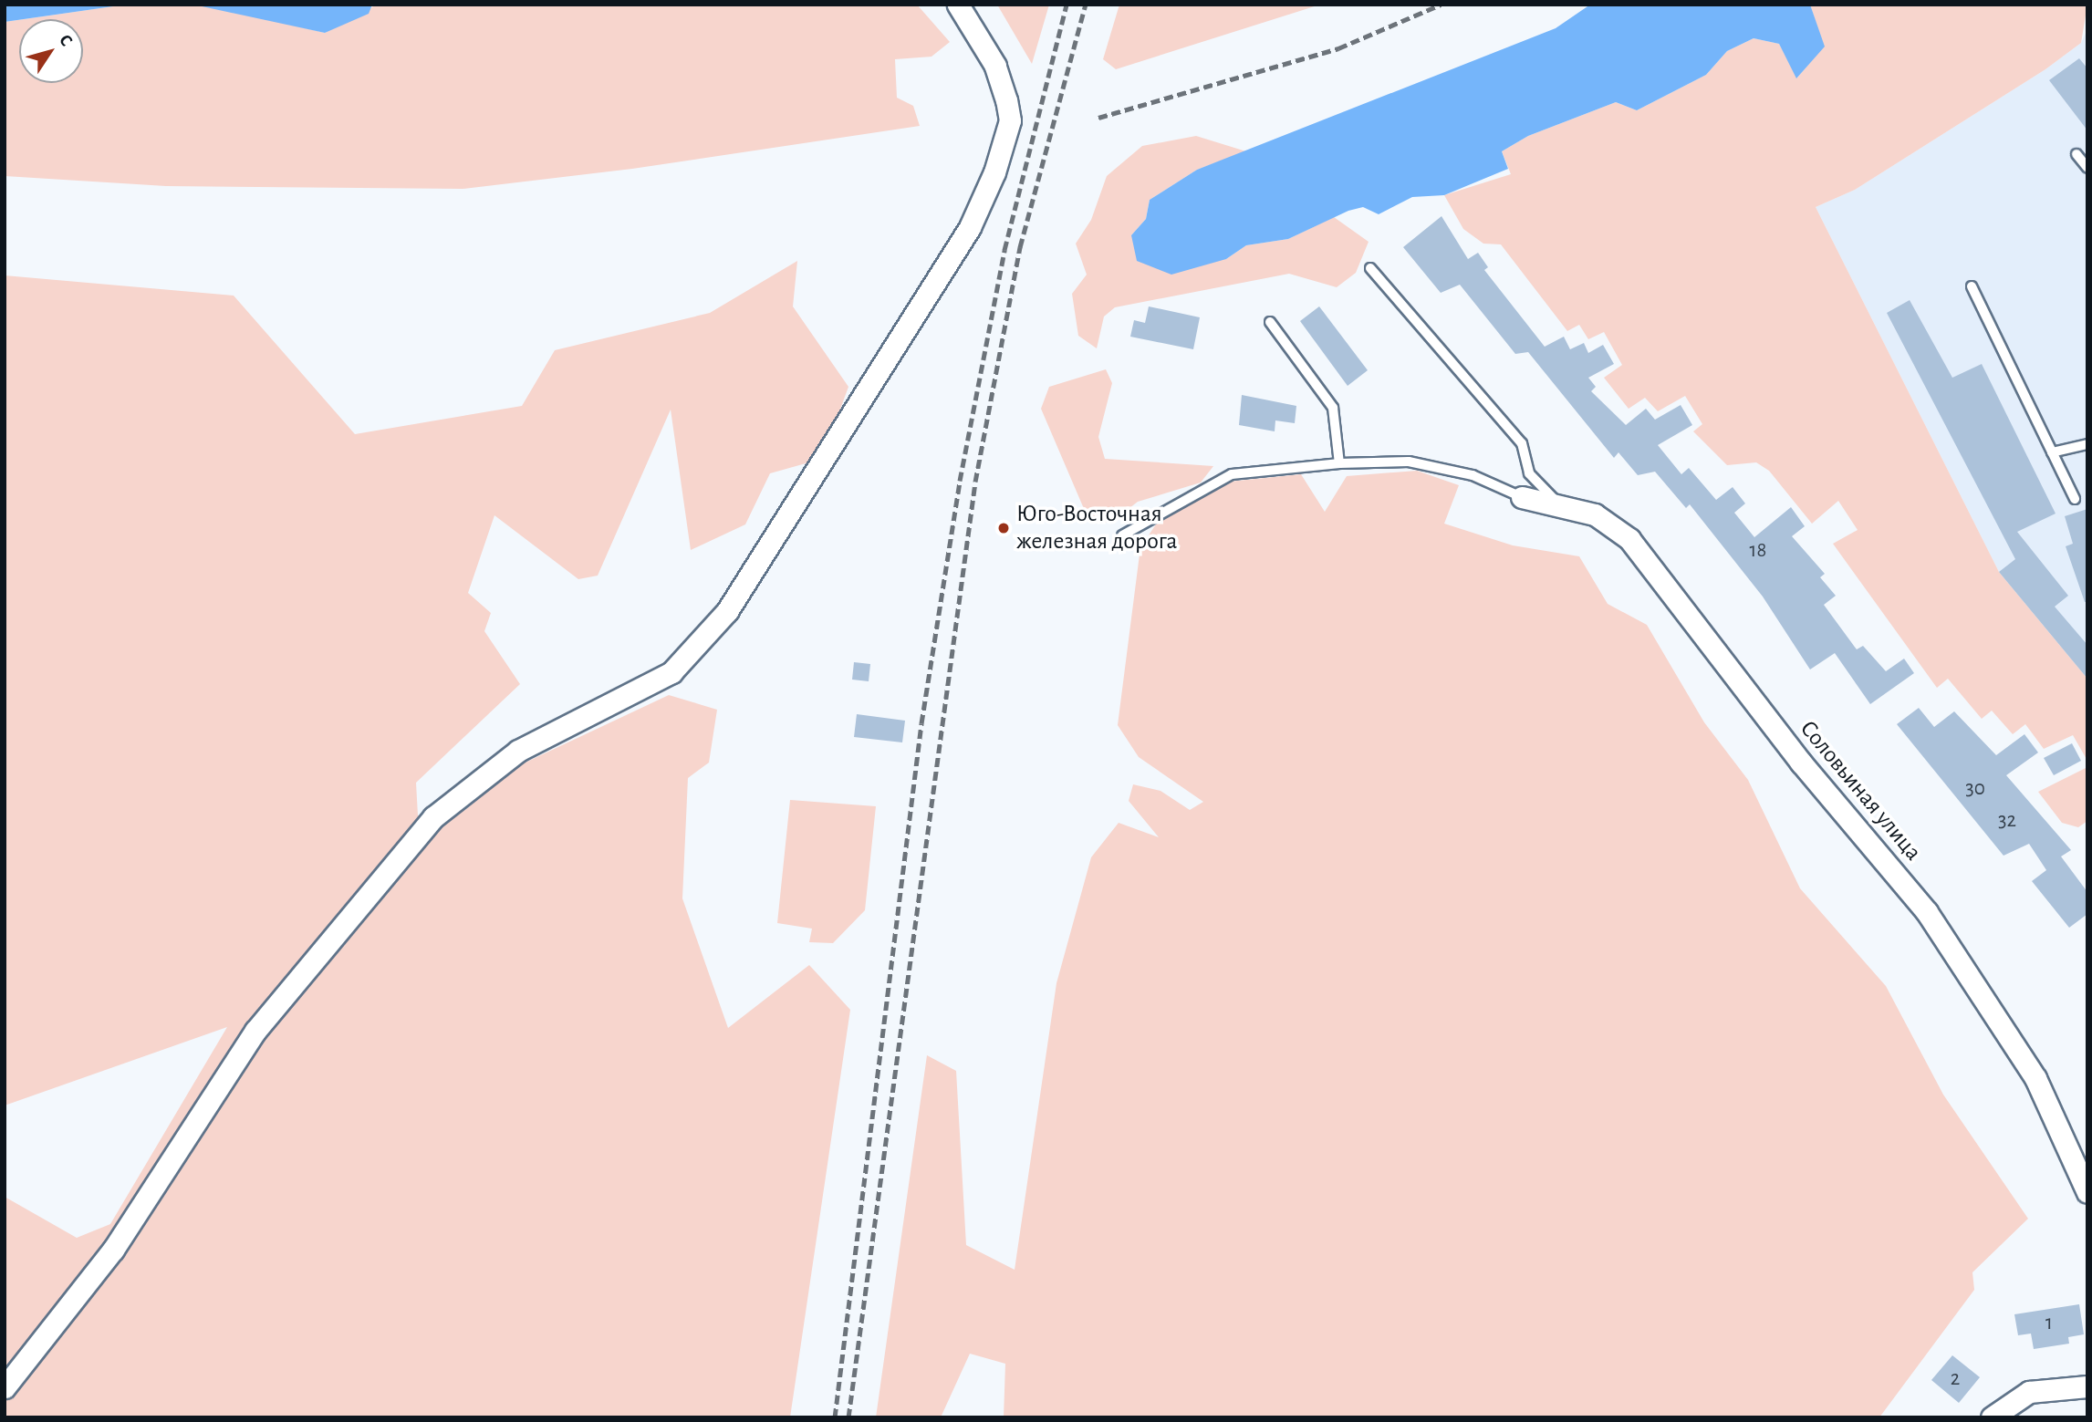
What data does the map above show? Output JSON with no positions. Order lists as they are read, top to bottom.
{
  "streets": {
    "street": ["Соловьиная улица"]
  },
  "places": ["Юго-Восточная железная дорога"],
  "house_numbers": [
    "18",
    "30",
    "32",
    "1",
    "2"
  ],
  "north": "top right"
}
